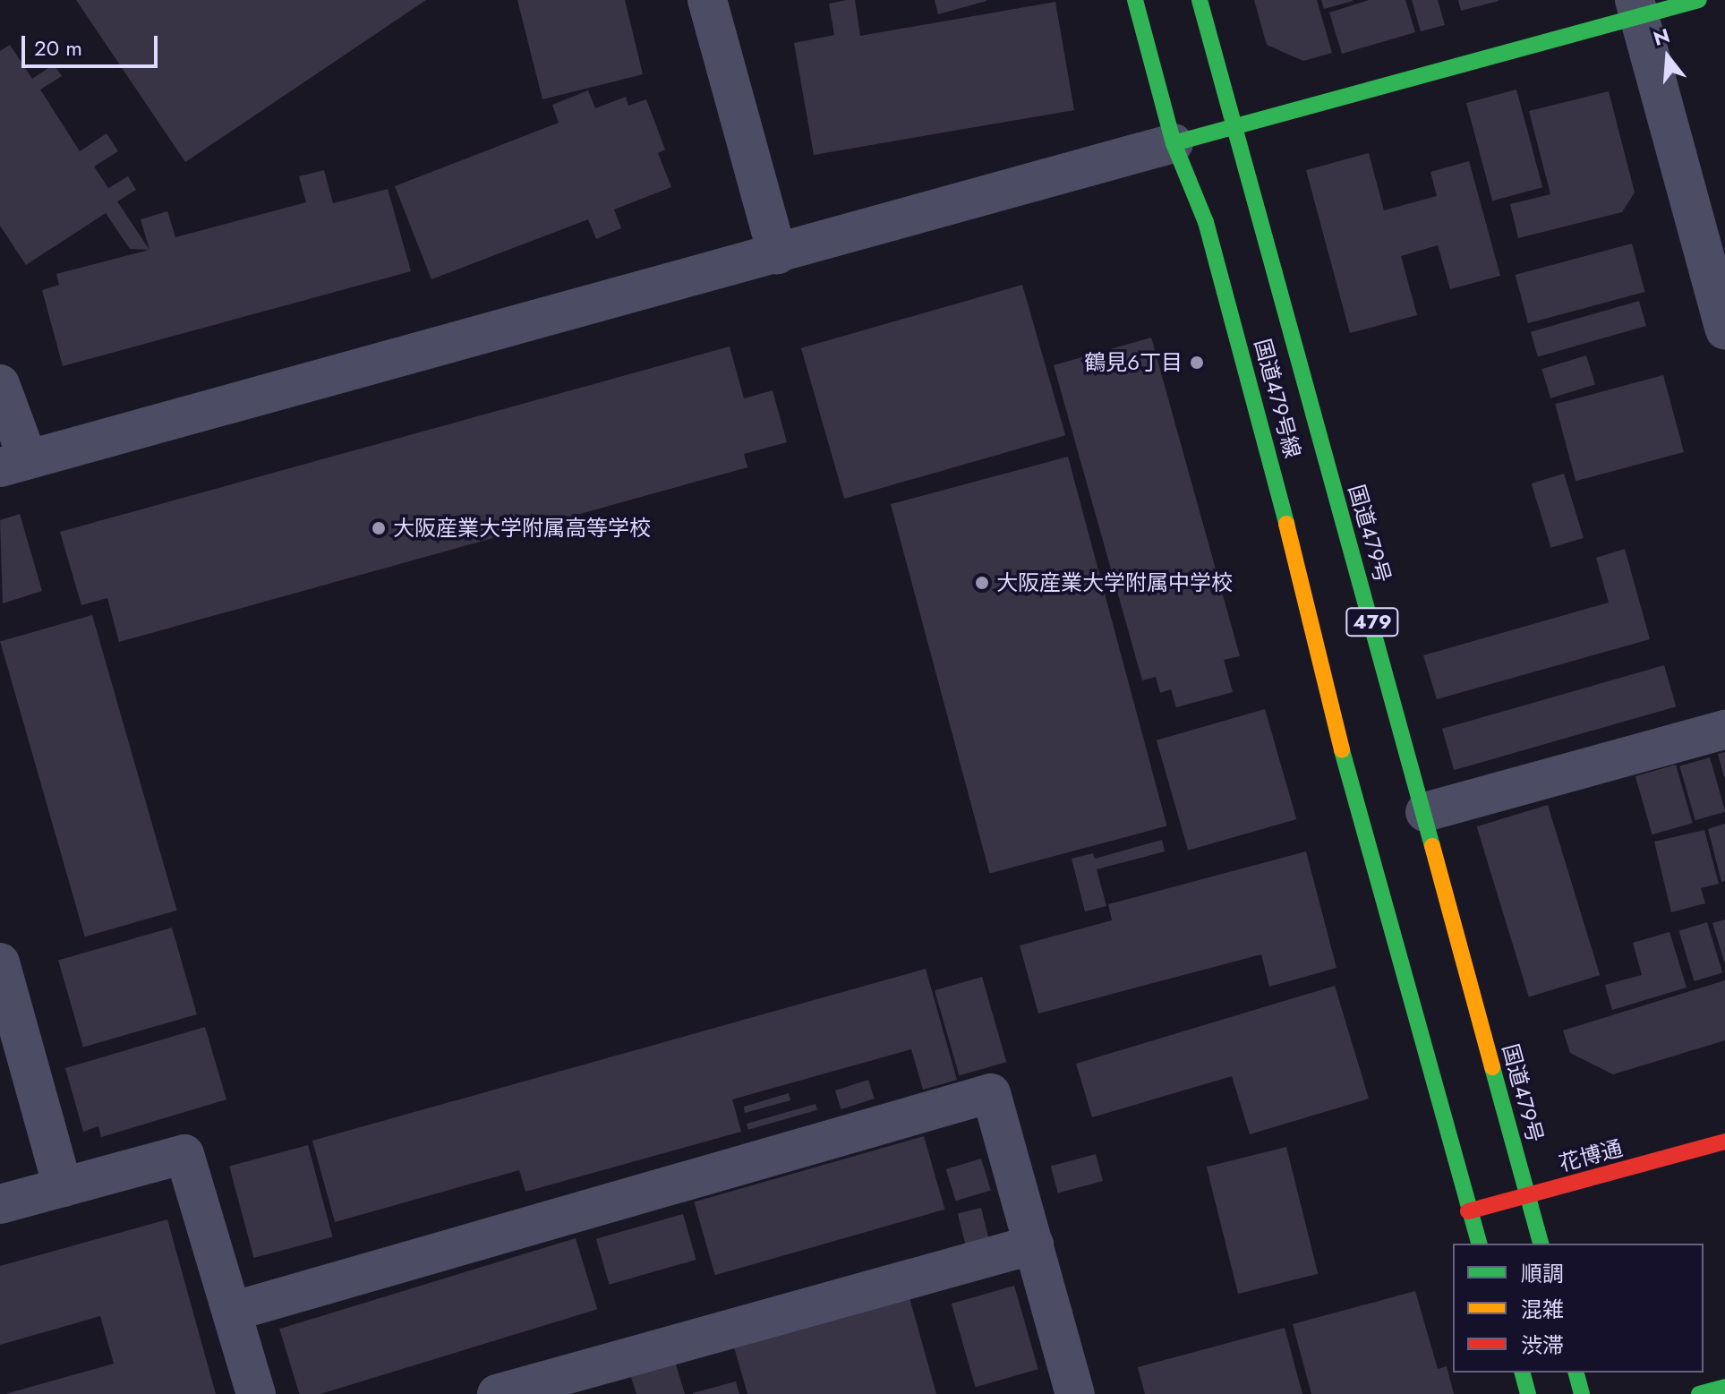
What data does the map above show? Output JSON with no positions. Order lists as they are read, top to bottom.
{
  "streets": {
    "main road": [
      "国道479号線",
      "国道479号",
      "479",
      "花博通"
    ]
  },
  "crossings": [
    ["国道479号線", "花博通"],
    ["国道479号", "花博通"]
  ],
  "places": ["鶴見6丁目", "大阪産業大学附属高等学校", "大阪産業大学附属中学校"],
  "legend": ["順調", "混雑", "渋滞"],
  "scale_bar": "20 m",
  "north": "top"
}
